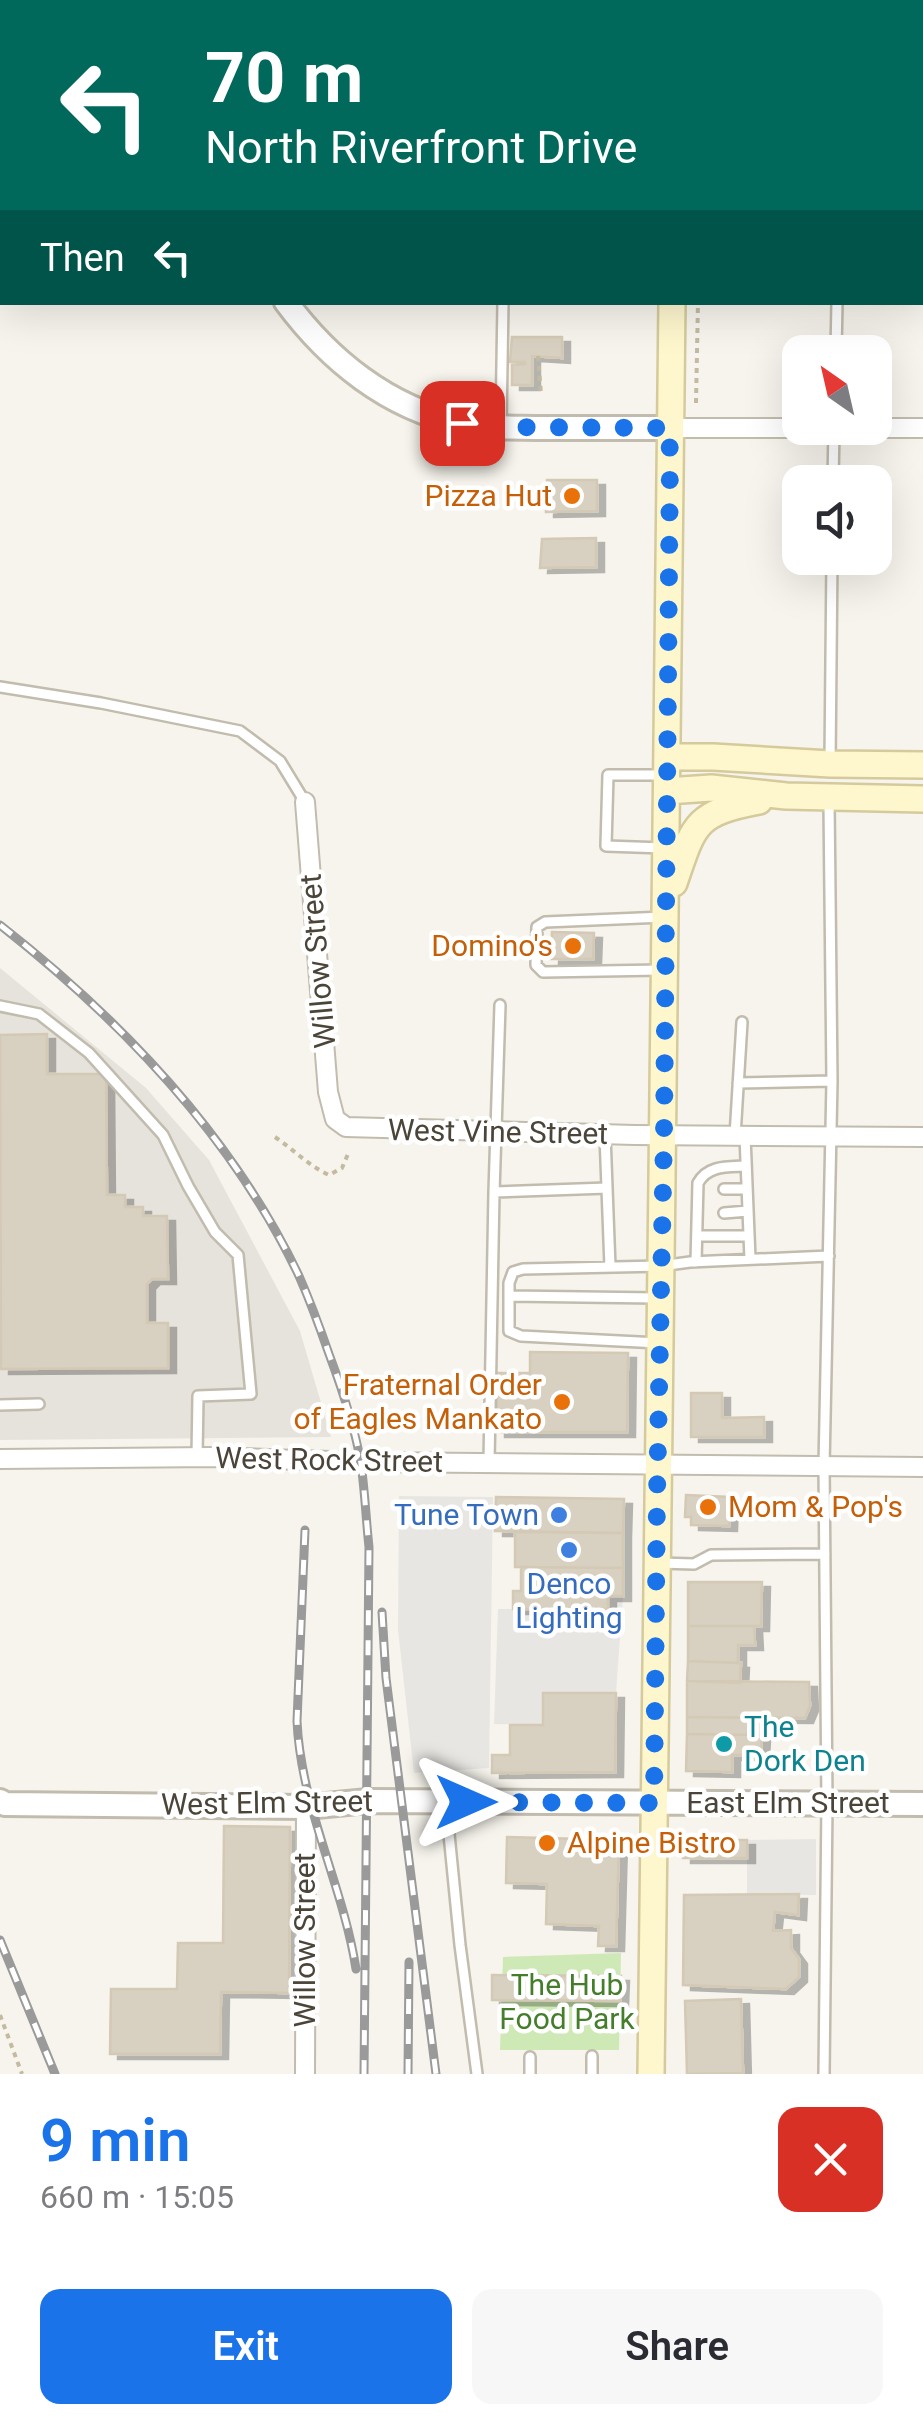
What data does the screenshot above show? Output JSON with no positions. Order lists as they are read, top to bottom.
{
  "streets": {
    "street": [
      "Willow Street",
      "West Vine Street",
      "West Rock Street",
      "West Elm Street",
      "East Elm Street"
    ]
  },
  "crossings": [
    ["Willow Street", "West Vine Street"],
    ["Willow Street", "West Elm Street"],
    ["West Elm Street", "East Elm Street"]
  ],
  "parks": ["The Hub Food Park"],
  "places": [
    "Pizza Hut",
    "Domino's",
    "Fraternal Order of Eagles Mankato",
    "Mom & Pop's",
    "Tune Town",
    "Denco Lighting",
    "The Dork Den",
    "Alpine Bistro"
  ],
  "north": "top left",
  "page": {
    "turn": ["70 m", "North Riverfront Drive"],
    "then": "Then",
    "heading": ["9 min", "660 m · 15:05"],
    "buttons": ["Exit", "Share"]
  }
}
